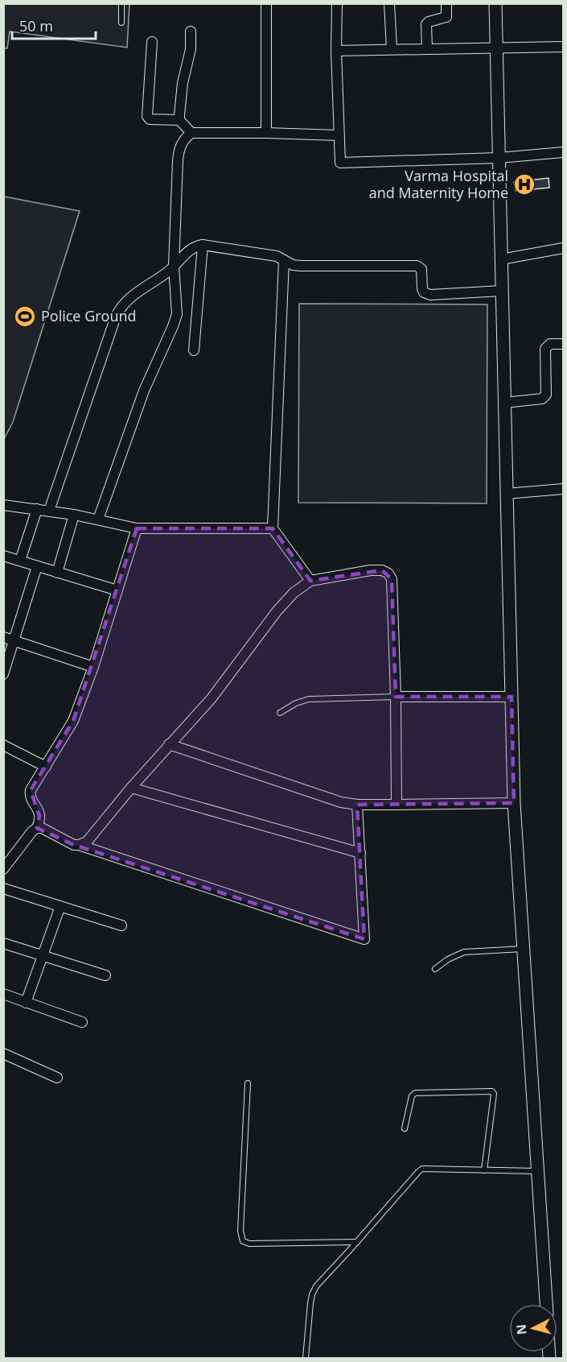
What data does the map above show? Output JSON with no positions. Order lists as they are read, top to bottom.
{
  "places": {
    "hospital": ["Varma Hospital and Maternity Home"],
    "sports": ["Police Ground"]
  },
  "scale_bar": "50 m",
  "north": "left"
}
